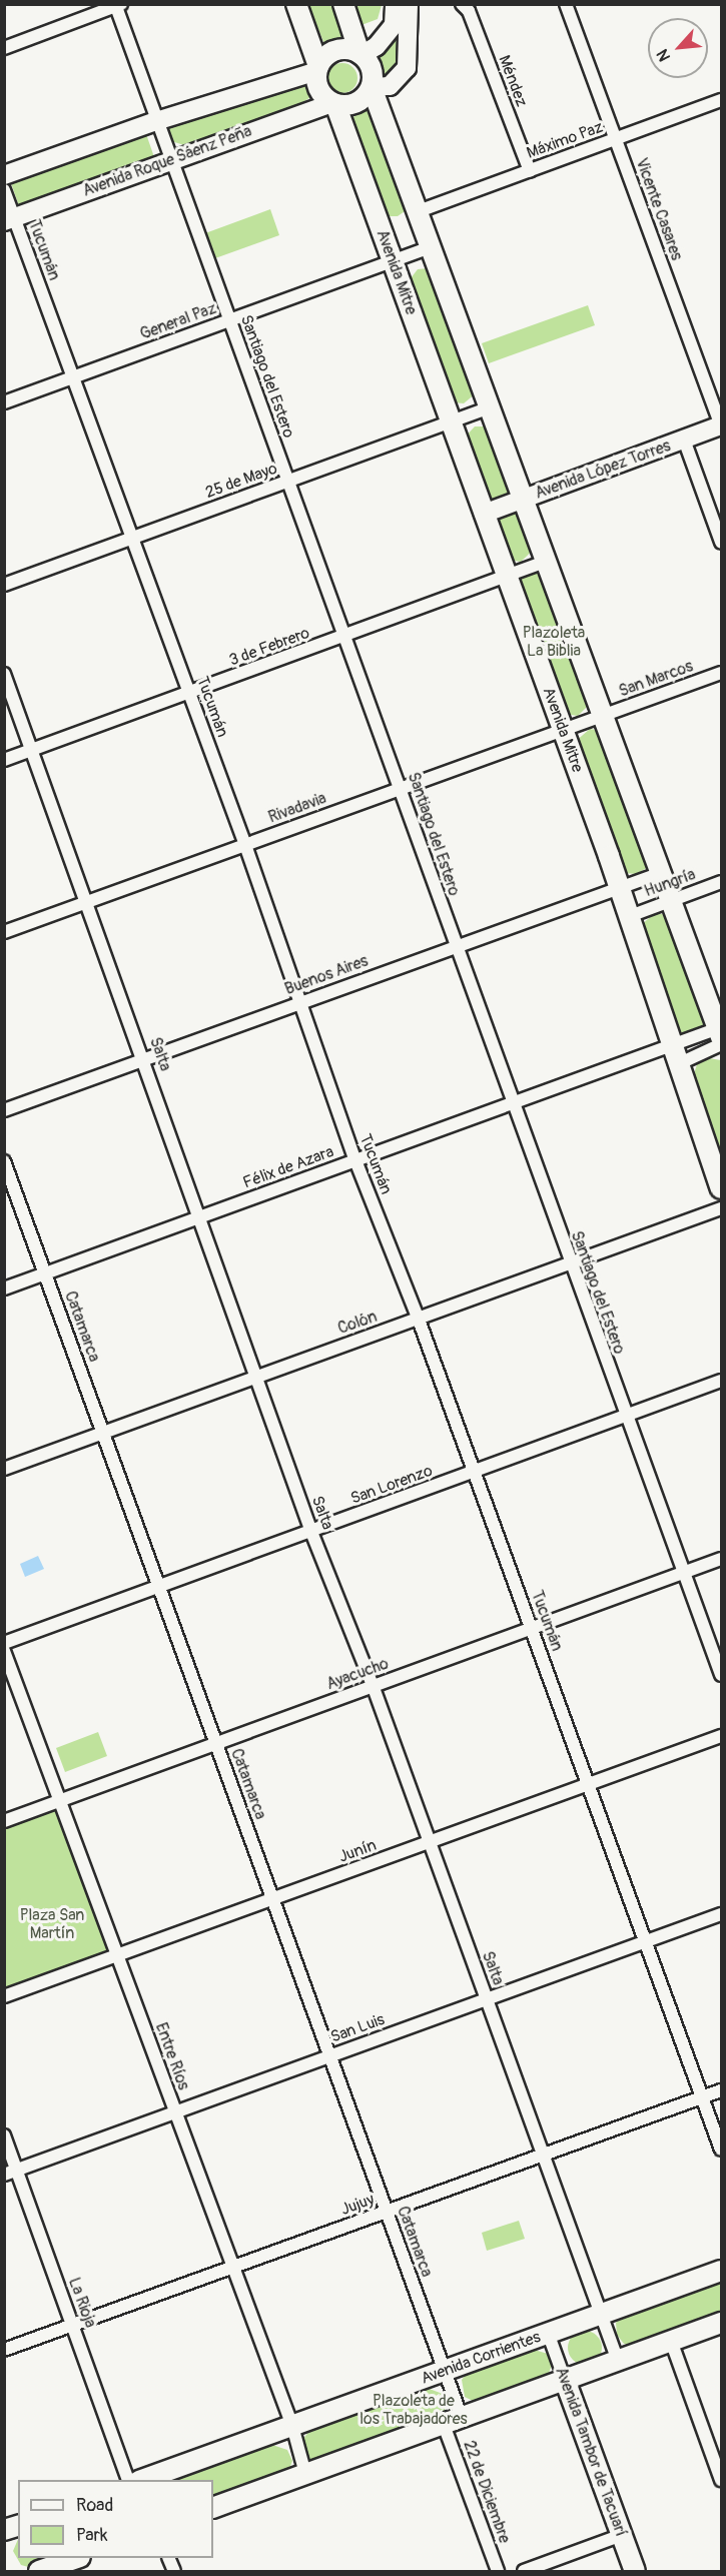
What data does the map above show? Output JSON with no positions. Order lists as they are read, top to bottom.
{
  "streets": {
    "main road": [
      "Avenida Roque Sáenz Peña",
      "Avenida Mitre",
      "Avenida López Torres",
      "Avenida Corrientes",
      "Avenida Tambor de Tacuarí"
    ],
    "street": [
      "Méndez",
      "Máximo Paz",
      "Vicente Casares",
      "Tucumán",
      "General Paz",
      "Santiago del Estero",
      "25 de Mayo",
      "3 de Febrero",
      "San Marcos",
      "Rivadavia",
      "Hungría",
      "Buenos Aires",
      "Salta",
      "Félix de Azara",
      "Colón",
      "Catamarca",
      "San Lorenzo",
      "Ayacucho",
      "Junín",
      "San Luis",
      "Entre Ríos",
      "Jujuy",
      "La Rioja",
      "22 de Diciembre"
    ]
  },
  "crossings": [
    ["Méndez", "Máximo Paz"],
    ["Máximo Paz", "Vicente Casares"],
    ["Avenida Roque Sáenz Peña", "Tucumán"],
    ["Avenida Roque Sáenz Peña", "Avenida Mitre"],
    ["Avenida Roque Sáenz Peña", "Santiago del Estero"],
    ["Vicente Casares", "Avenida López Torres"],
    ["Tucumán", "General Paz"],
    ["Tucumán", "25 de Mayo"],
    ["Tucumán", "3 de Febrero"],
    ["Tucumán", "Rivadavia"],
    ["Tucumán", "Buenos Aires"],
    ["Tucumán", "Félix de Azara"],
    ["Tucumán", "Colón"],
    ["Tucumán", "San Lorenzo"],
    ["Tucumán", "Ayacucho"],
    ["Tucumán", "Junín"],
    ["Tucumán", "San Luis"],
    ["Tucumán", "Jujuy"],
    ["Avenida Mitre", "General Paz"],
    ["Avenida Mitre", "Avenida López Torres"],
    ["Avenida Mitre", "25 de Mayo"],
    ["Avenida Mitre", "3 de Febrero"],
    ["Avenida Mitre", "Rivadavia"],
    ["Avenida Mitre", "Hungría"],
    ["Avenida Mitre", "Buenos Aires"],
    ["Avenida Mitre", "Félix de Azara"],
    ["General Paz", "Santiago del Estero"],
    ["Santiago del Estero", "25 de Mayo"],
    ["Santiago del Estero", "3 de Febrero"],
    ["Santiago del Estero", "Rivadavia"],
    ["Santiago del Estero", "Buenos Aires"],
    ["Santiago del Estero", "Félix de Azara"],
    ["Santiago del Estero", "Colón"],
    ["Santiago del Estero", "San Lorenzo"],
    ["Santiago del Estero", "Ayacucho"],
    ["3 de Febrero", "Salta"],
    ["San Marcos", "Rivadavia"],
    ["Rivadavia", "Salta"],
    ["Buenos Aires", "Salta"],
    ["Salta", "Félix de Azara"],
    ["Salta", "Colón"],
    ["Salta", "San Lorenzo"],
    ["Salta", "Ayacucho"],
    ["Salta", "Junín"],
    ["Salta", "San Luis"],
    ["Salta", "Jujuy"],
    ["Salta", "Avenida Corrientes"],
    ["Félix de Azara", "Catamarca"],
    ["Colón", "Catamarca"],
    ["Catamarca", "San Lorenzo"],
    ["Catamarca", "Ayacucho"],
    ["Catamarca", "Junín"],
    ["Catamarca", "San Luis"],
    ["Catamarca", "Jujuy"],
    ["Catamarca", "Avenida Corrientes"],
    ["Catamarca", "22 de Diciembre"],
    ["Ayacucho", "Entre Ríos"],
    ["Junín", "Entre Ríos"],
    ["San Luis", "Entre Ríos"],
    ["San Luis", "La Rioja"],
    ["Entre Ríos", "Jujuy"],
    ["Entre Ríos", "Avenida Corrientes"],
    ["Jujuy", "La Rioja"],
    ["Avenida Corrientes", "Avenida Tambor de Tacuarí"]
  ],
  "parks": ["Plazoleta La Biblia", "Plaza San Martín", "Plazoleta de los Trabajadores"],
  "legend": ["Road", "Park"],
  "north": "bottom left"
}
